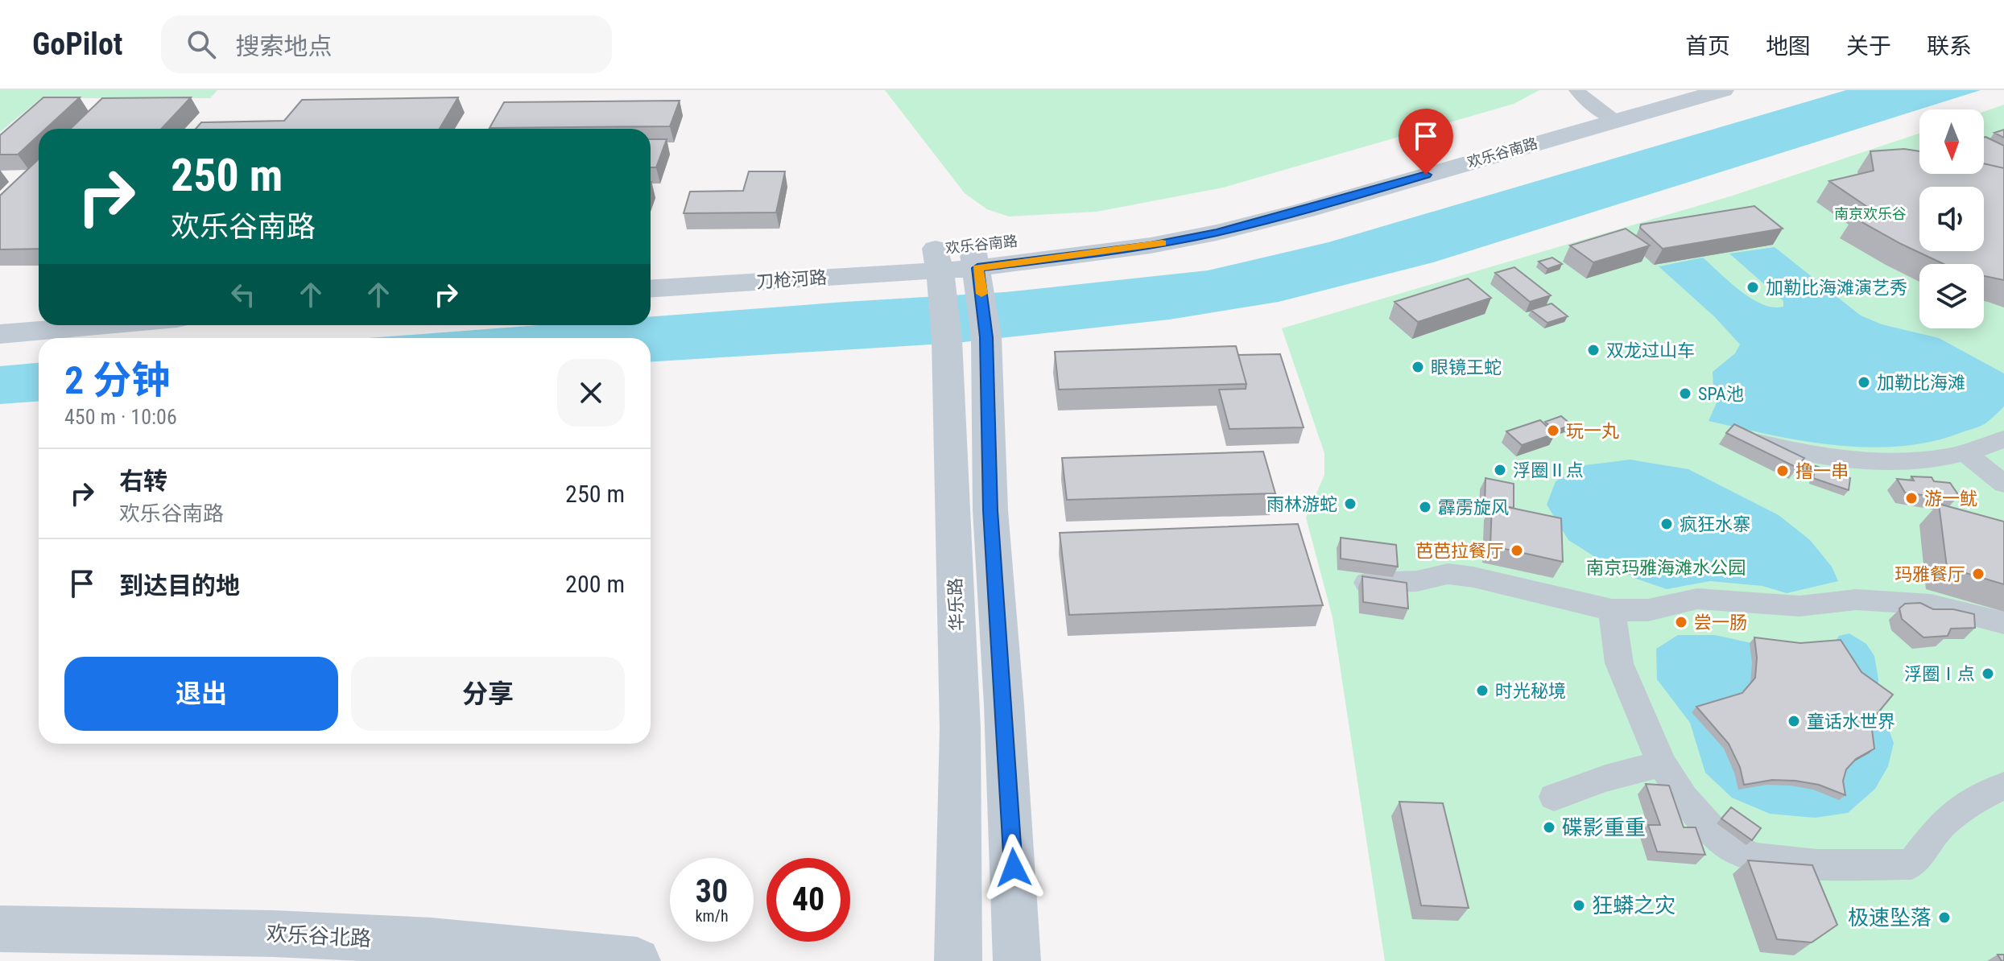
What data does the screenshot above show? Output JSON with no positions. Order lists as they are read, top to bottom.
{
  "streets": {
    "street": [
      "欢乐谷南路",
      "刀枪河路",
      "华乐路",
      "欢乐谷北路"
    ]
  },
  "crossings": [
    ["欢乐谷南路", "刀枪河路"],
    ["欢乐谷南路", "华乐路"],
    ["刀枪河路", "华乐路"]
  ],
  "parks": ["南京欢乐谷", "南京玛雅海滩水公园"],
  "places": [
    "加勒比海滩演艺秀",
    "双龙过山车",
    "眼镜王蛇",
    "加勒比海滩",
    "SPA池",
    "玩一丸",
    "浮圈Ⅱ点",
    "撸一串",
    "游一鱿",
    "雨林游蛇",
    "霹雳旋风",
    "疯狂水寨",
    "芭芭拉餐厅",
    "玛雅餐厅",
    "尝一肠",
    "浮圈Ⅰ点",
    "时光秘境",
    "童话水世界",
    "碟影重重",
    "狂蟒之灾",
    "极速坠落"
  ],
  "north": "bottom",
  "page": {
    "header": "GoPilot",
    "search": "搜索地点",
    "nav": [
      "首页",
      "地图",
      "关于",
      "联系"
    ],
    "turn": ["250 m", "欢乐谷南路"],
    "heading": ["2 分钟", "450 m · 10:06"],
    "list": [
      {
        "name": "右转",
        "note": "欢乐谷南路",
        "value": "250 m"
      },
      {
        "name": "到达目的地",
        "value": "200 m"
      }
    ],
    "buttons": ["退出", "分享"],
    "speed": "30 km/h",
    "limit": "40"
  }
}
